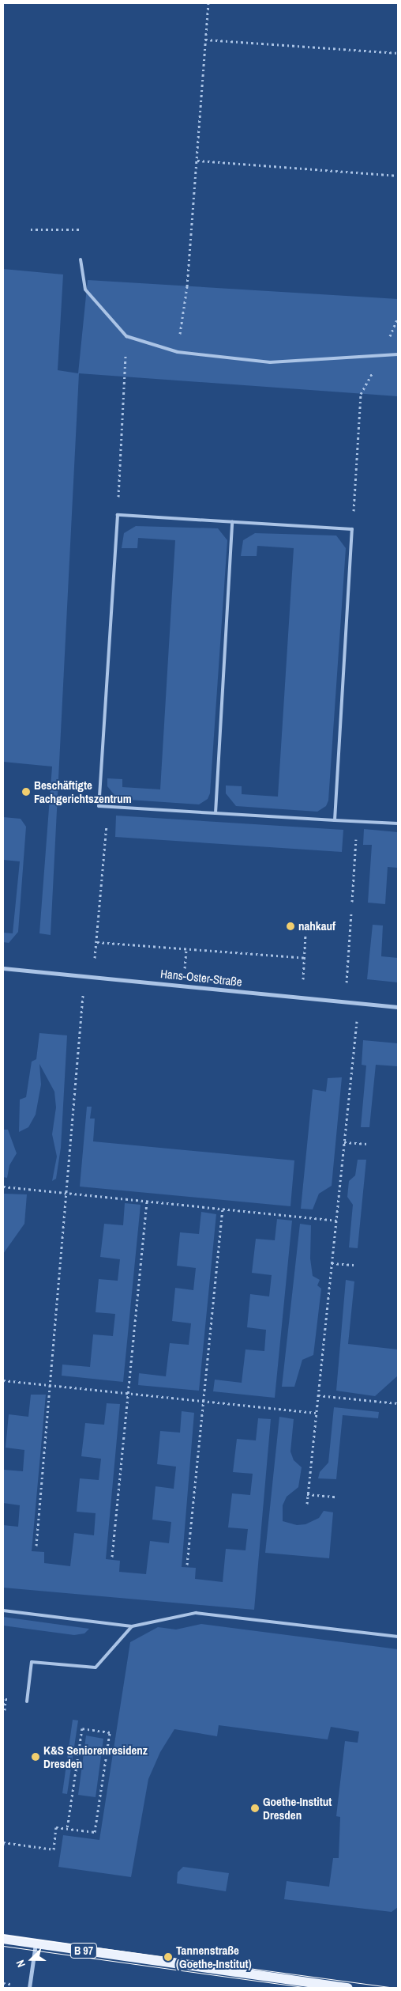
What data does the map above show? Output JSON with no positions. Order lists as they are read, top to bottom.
{
  "streets": {
    "main road": ["B 97"],
    "street": ["Hans-Oster-Straße"]
  },
  "places": [
    "Beschäftigte Fachgerichtszentrum",
    "nahkauf",
    "K&S Seniorenresidenz Dresden",
    "Goethe-Institut Dresden",
    "Tannenstraße (Goethe-Institut)"
  ],
  "north": "left"
}
